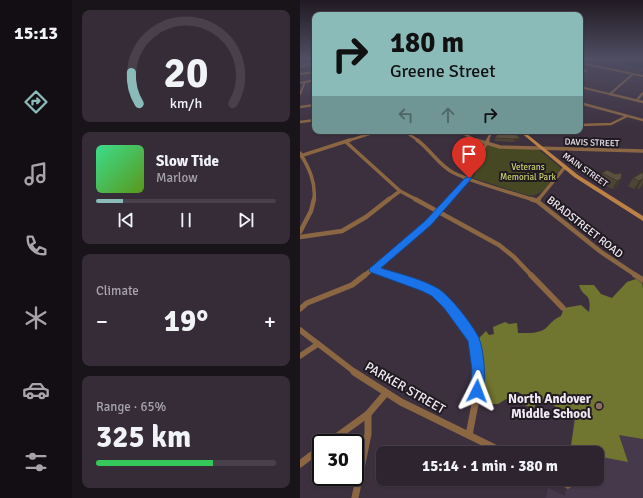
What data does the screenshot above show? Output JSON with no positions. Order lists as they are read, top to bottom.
{
  "streets": {
    "main road": ["MAIN STREET"],
    "street": ["DAVIS STREET", "BRADSTREET ROAD", "PARKER STREET"]
  },
  "crossings": [
    ["DAVIS STREET", "MAIN STREET"]
  ],
  "parks": ["Veterans Memorial Park"],
  "places": ["North Andover Middle School"],
  "page": {
    "tabs": "15:13",
    "turn": ["180 m", "Greene Street"],
    "song": ["Slow Tide", "Marlow"],
    "tile": [
      "Climate",
      ["Range · 65%", "325 km"]
    ],
    "heat": ["−", "19°", "+"],
    "limit": "30",
    "trip": "15:14 · 1 min · 380 m",
    "gauge": ["20", "km/h"]
  }
}
